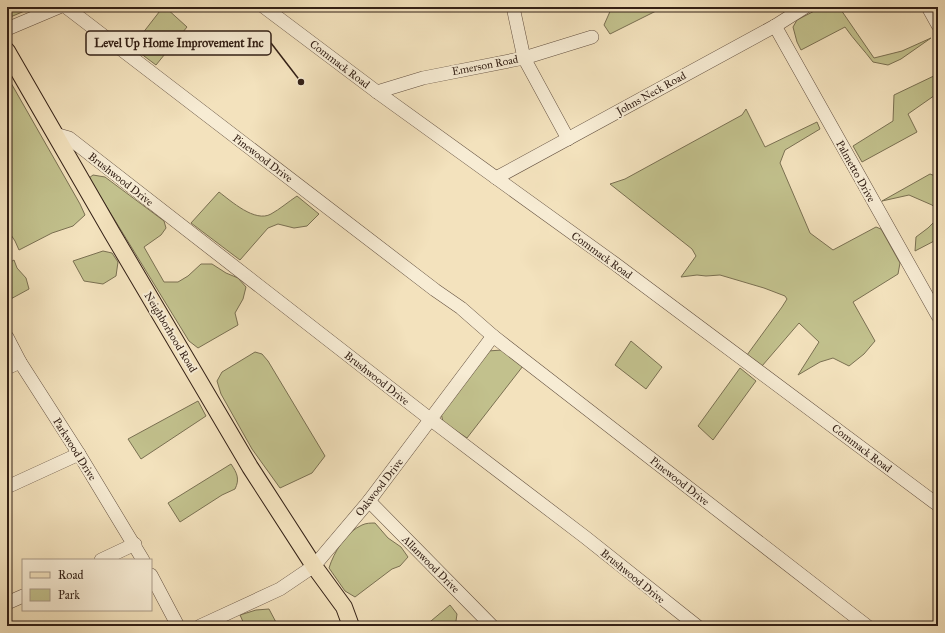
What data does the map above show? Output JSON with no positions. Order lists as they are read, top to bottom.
{
  "streets": {
    "main road": ["Neighborhood Road"],
    "street": [
      "Commack Road",
      "Emerson Road",
      "Johns Neck Road",
      "Pinewood Drive",
      "Palmetto Drive",
      "Brushwood Drive",
      "Parkwood Drive",
      "Oakwood Drive",
      "Allanwood Drive"
    ]
  },
  "crossings": [
    ["Commack Road", "Emerson Road"],
    ["Commack Road", "Johns Neck Road"],
    ["Johns Neck Road", "Palmetto Drive"],
    ["Pinewood Drive", "Oakwood Drive"],
    ["Brushwood Drive", "Neighborhood Road"],
    ["Brushwood Drive", "Oakwood Drive"],
    ["Neighborhood Road", "Oakwood Drive"],
    ["Oakwood Drive", "Allanwood Drive"]
  ],
  "places": ["Level Up Home Improvement Inc"],
  "legend": ["Road", "Park"]
}
